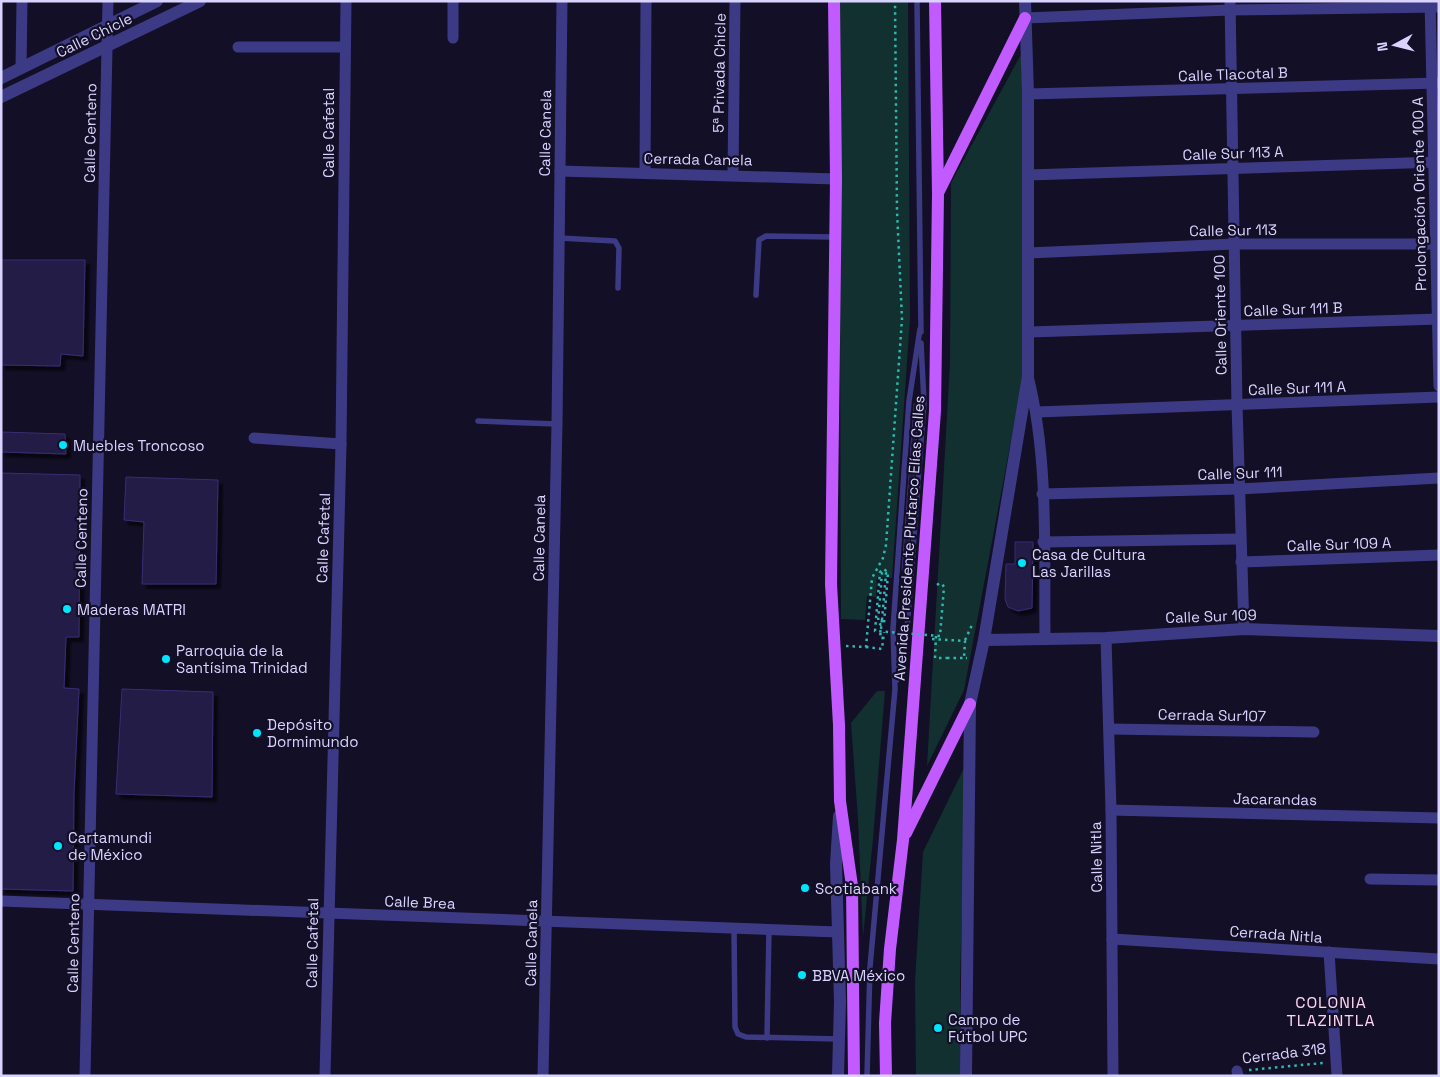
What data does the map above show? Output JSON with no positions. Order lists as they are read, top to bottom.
{
  "streets": {
    "main road": ["Avenida Presidente Plutarco Elías Calles"],
    "street": [
      "Calle Chicle",
      "5ª Privada Chicle",
      "Calle Tlacotal B",
      "Calle Centeno",
      "Calle Cafetal",
      "Calle Canela",
      "Calle Sur 113 A",
      "Cerrada Canela",
      "Prolongación Oriente 100 A",
      "Calle Sur 113",
      "Calle Sur 111 B",
      "Calle Oriente 100",
      "Calle Sur 111 A",
      "Calle Sur 111",
      "Calle Sur 109 A",
      "Calle Sur 109",
      "Cerrada Sur107",
      "Jacarandas",
      "Calle Nitla",
      "Calle Brea",
      "Cerrada Nitla"
    ],
    "path": ["Cerrada 318"]
  },
  "crossings": [
    ["Calle Chicle", "Calle Centeno"],
    ["5ª Privada Chicle", "Cerrada Canela"],
    ["Calle Tlacotal B", "Prolongación Oriente 100 A"],
    ["Calle Tlacotal B", "Calle Oriente 100"],
    ["Calle Centeno", "Calle Brea"],
    ["Calle Cafetal", "Calle Brea"],
    ["Calle Canela", "Cerrada Canela"],
    ["Calle Canela", "Calle Brea"],
    ["Calle Sur 113 A", "Prolongación Oriente 100 A"],
    ["Calle Sur 113 A", "Calle Oriente 100"],
    ["Prolongación Oriente 100 A", "Calle Sur 113"],
    ["Prolongación Oriente 100 A", "Calle Sur 111 B"],
    ["Calle Sur 113", "Calle Oriente 100"],
    ["Calle Sur 111 B", "Calle Oriente 100"],
    ["Calle Oriente 100", "Calle Sur 111 A"],
    ["Calle Oriente 100", "Calle Sur 111"],
    ["Calle Oriente 100", "Calle Sur 109 A"],
    ["Calle Oriente 100", "Calle Sur 109"],
    ["Calle Sur 109", "Calle Nitla"],
    ["Cerrada Sur107", "Calle Nitla"],
    ["Jacarandas", "Calle Nitla"],
    ["Calle Nitla", "Cerrada Nitla"]
  ],
  "districts": ["COLONIA TLAZINTLA"],
  "places": [
    "Muebles Troncoso",
    "Casa de Cultura Las Jarillas",
    "Maderas MATRI",
    "Parroquia de la Santísima Trinidad",
    "Depósito Dormimundo",
    "Cartamundi de México",
    "Scotiabank",
    "BBVA México",
    "Campo de Fútbol UPC"
  ],
  "north": "left"
}
